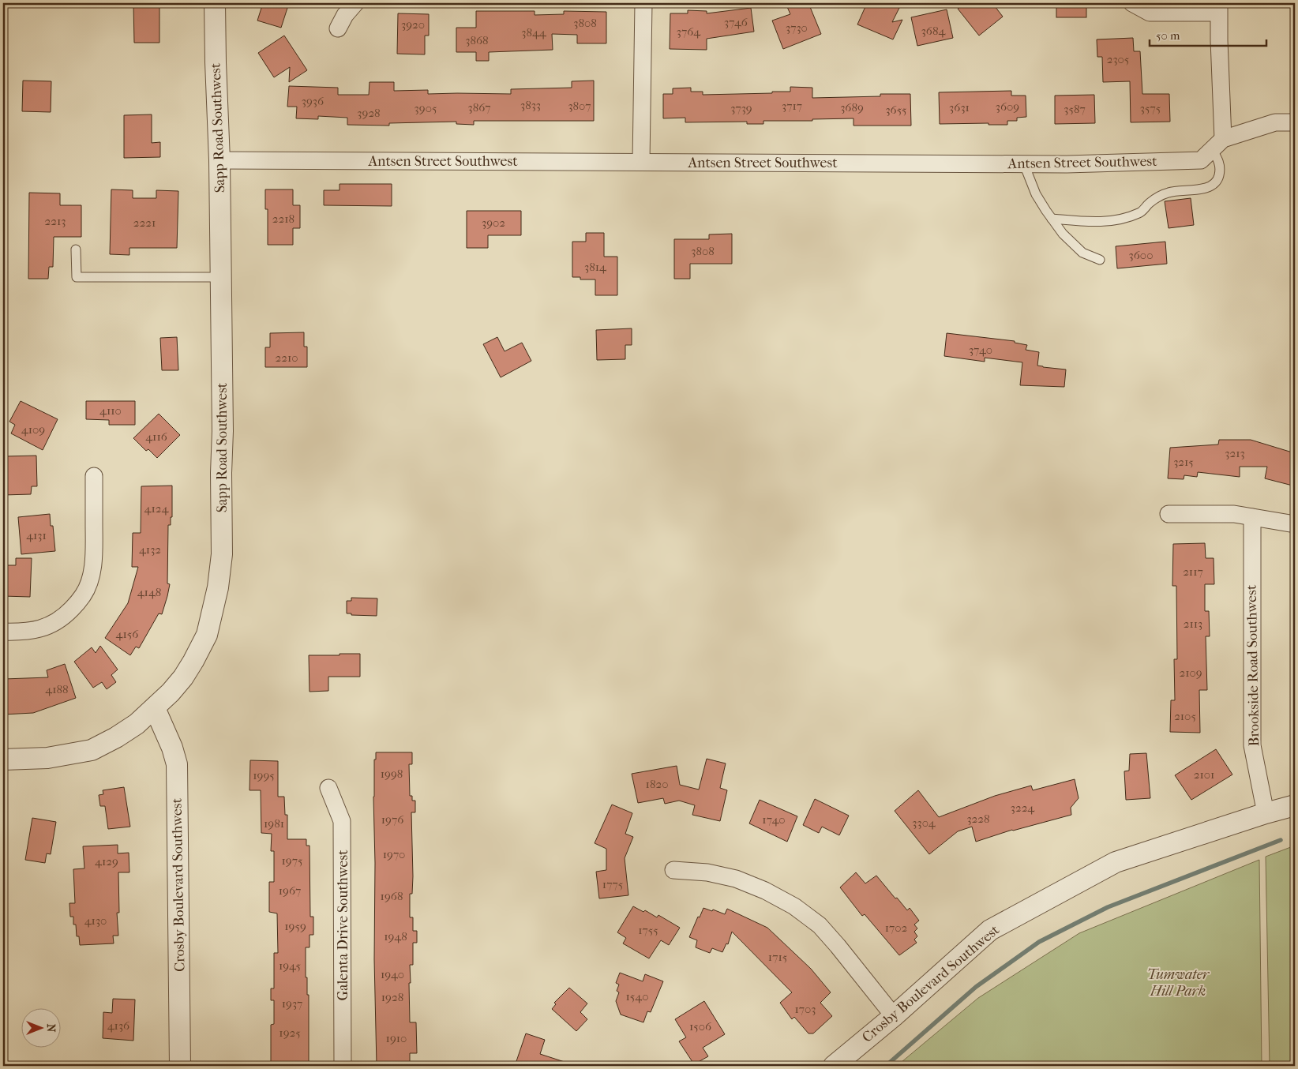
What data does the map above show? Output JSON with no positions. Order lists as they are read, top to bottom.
{
  "streets": {
    "street": [
      "Sapp Road Southwest",
      "Antsen Street Southwest",
      "Brookside Road Southwest",
      "Crosby Boulevard Southwest",
      "Galenta Drive Southwest"
    ]
  },
  "crossings": [
    ["Sapp Road Southwest", "Antsen Street Southwest"],
    ["Sapp Road Southwest", "Crosby Boulevard Southwest"],
    ["Brookside Road Southwest", "Crosby Boulevard Southwest"]
  ],
  "parks": ["Tumwater Hill Park"],
  "house_numbers": [
    "3746",
    "3808",
    "3920",
    "3730",
    "3684",
    "3764",
    "3844",
    "3868",
    "2305",
    "3936",
    "3833",
    "3807",
    "3717",
    "3609",
    "3867",
    "3689",
    "3631",
    "3905",
    "3739",
    "3575",
    "3587",
    "3655",
    "3928",
    "2218",
    "2213",
    "2221",
    "3902",
    "3808",
    "3600",
    "3814",
    "3740",
    "2210",
    "4110",
    "4109",
    "4116",
    "3213",
    "3215",
    "4124",
    "4131",
    "4132",
    "2117",
    "4148",
    "2113",
    "4156",
    "2109",
    "4188",
    "2105",
    "1998",
    "2101",
    "1995",
    "1820",
    "3224",
    "3228",
    "1976",
    "1740",
    "3304",
    "1981",
    "1970",
    "1975",
    "4129",
    "1775",
    "1967",
    "1968",
    "4130",
    "1959",
    "1702",
    "1755",
    "1948",
    "1715",
    "1945",
    "1940",
    "1540",
    "1928",
    "1937",
    "1703",
    "4136",
    "1506",
    "1925",
    "1910"
  ],
  "scale_bar": "50 m",
  "north": "right"
}
